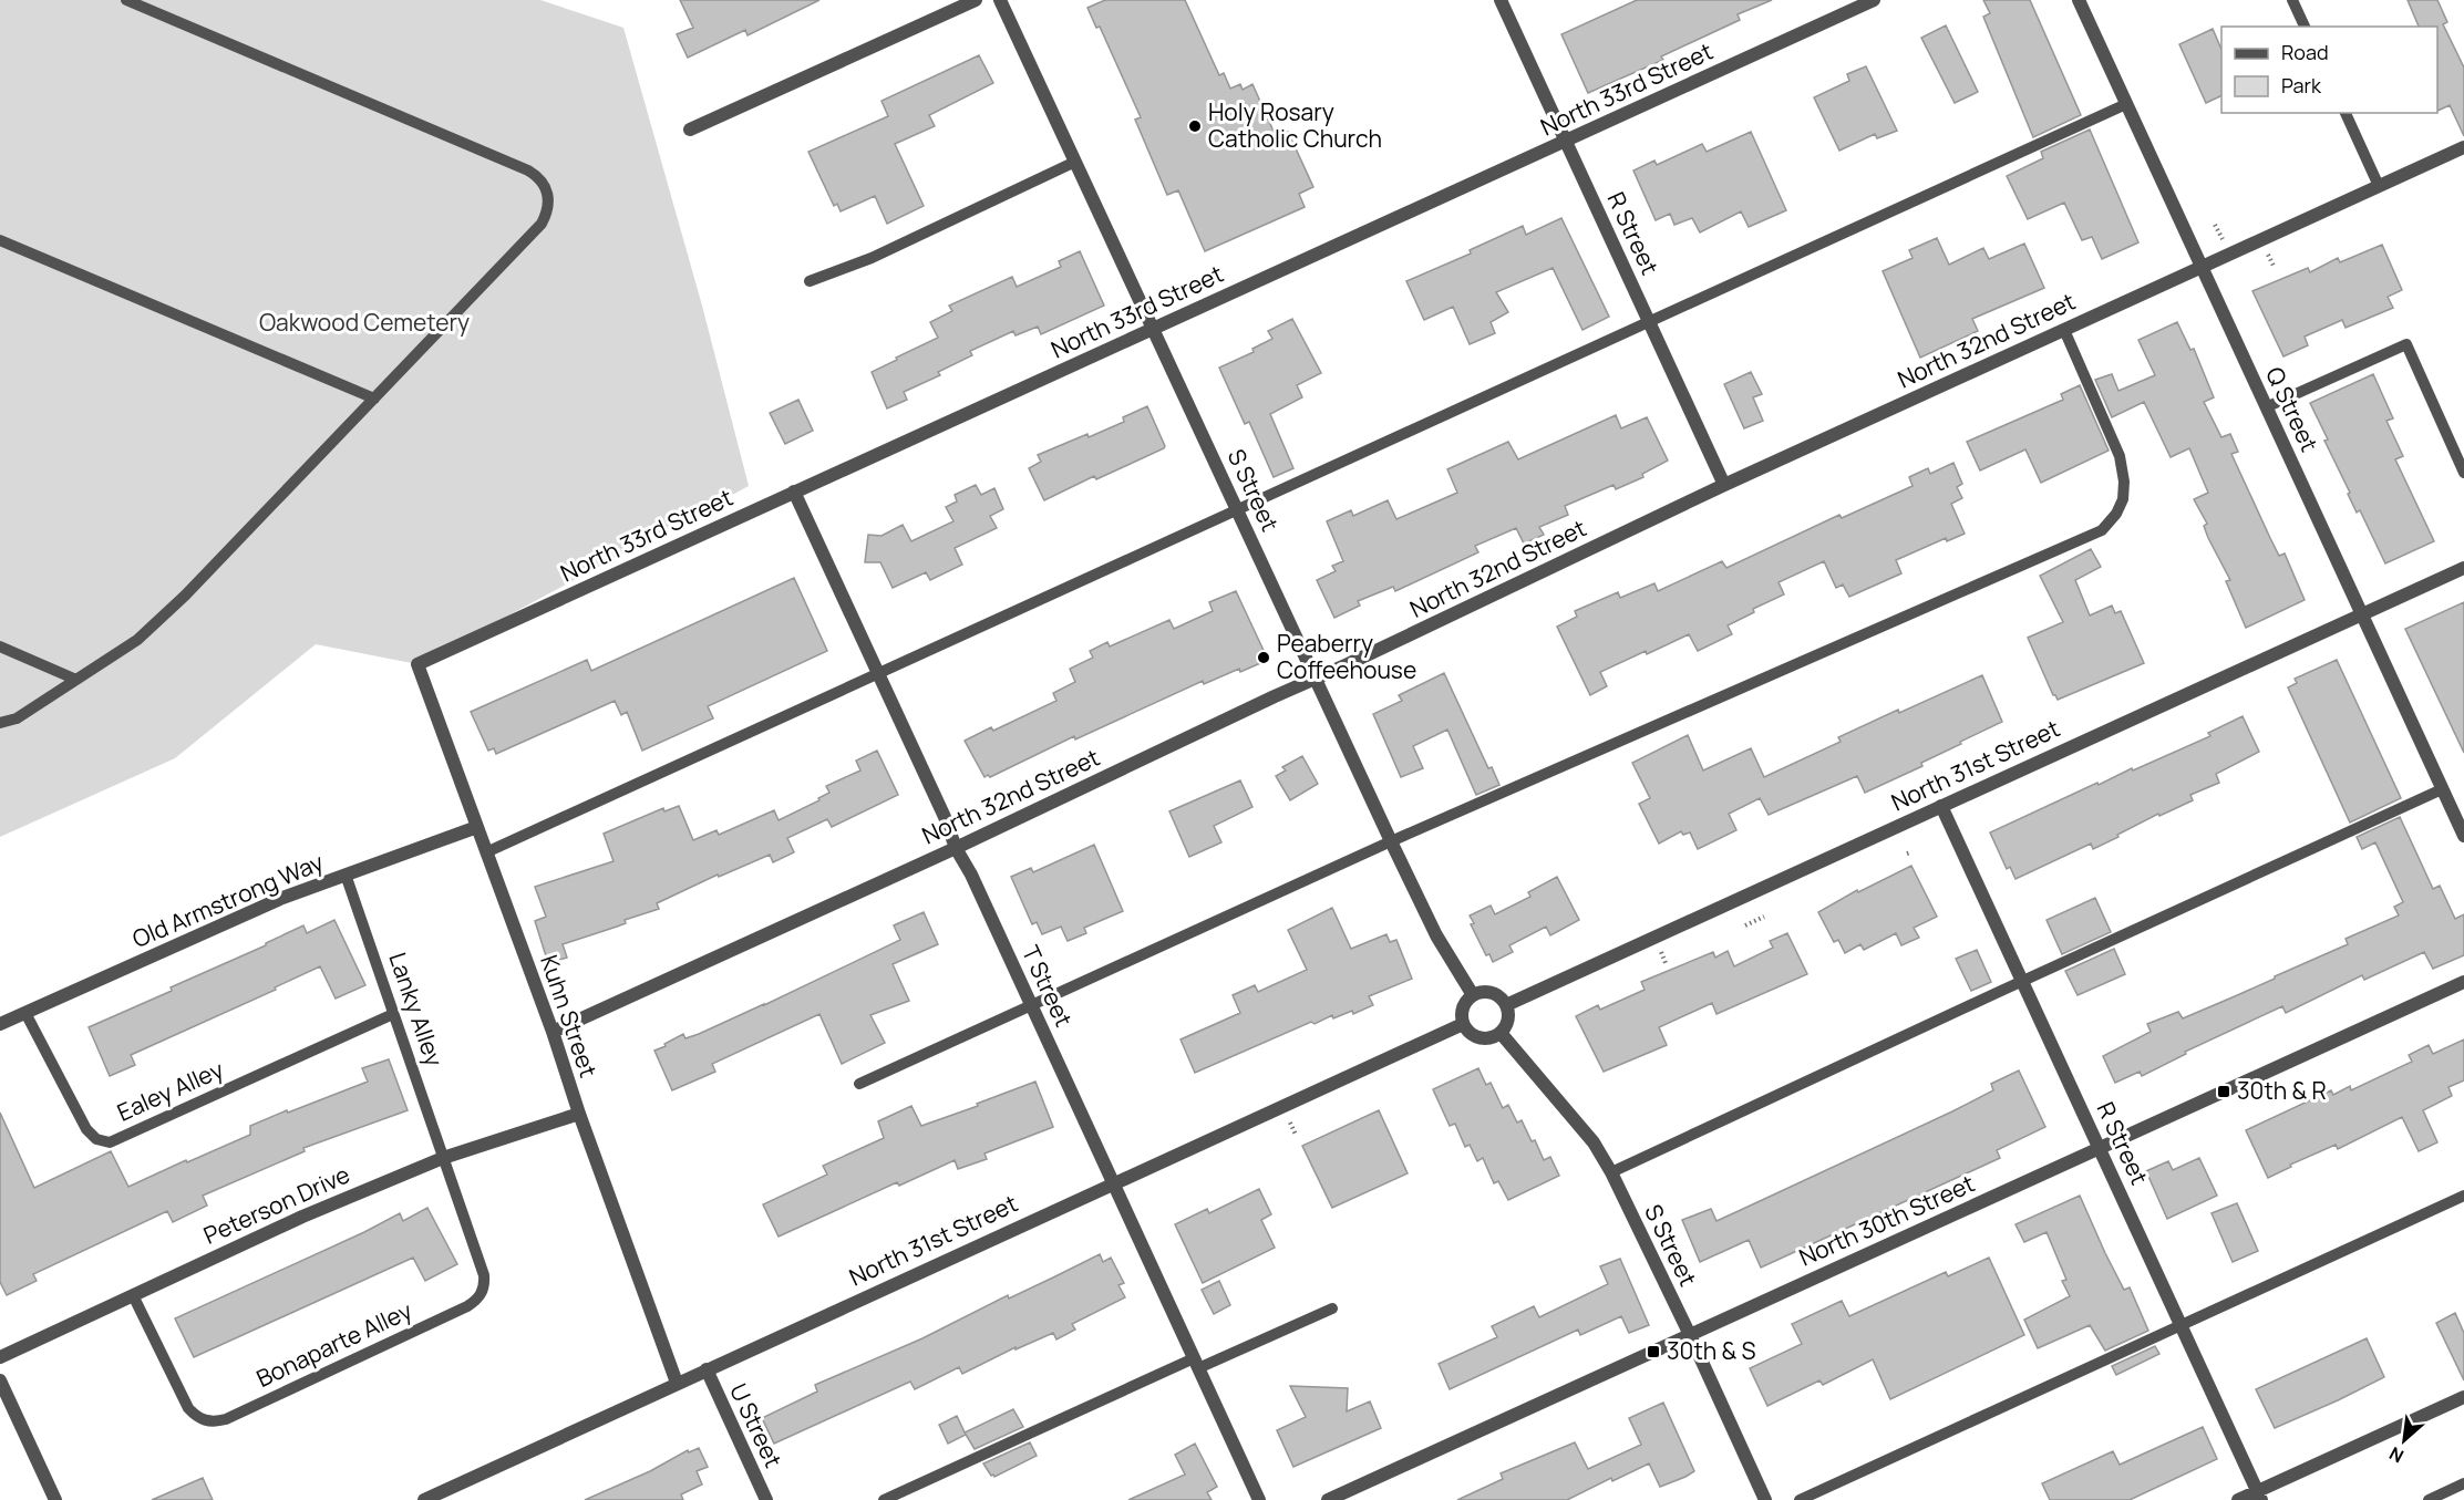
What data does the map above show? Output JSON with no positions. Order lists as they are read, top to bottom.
{
  "streets": {
    "street": [
      "North 33rd Street",
      "R Street",
      "North 32nd Street",
      "Q Street",
      "S Street",
      "North 31st Street",
      "Old Armstrong Way",
      "T Street",
      "Kuhn Street",
      "Peterson Drive",
      "North 30th Street",
      "U Street"
    ],
    "lane": ["Lanky Alley", "Ealey Alley", "Bonaparte Alley"]
  },
  "crossings": [
    ["North 33rd Street", "R Street"],
    ["North 33rd Street", "S Street"],
    ["North 33rd Street", "T Street"],
    ["North 33rd Street", "Kuhn Street"],
    ["R Street", "North 32nd Street"],
    ["R Street", "North 31st Street"],
    ["R Street", "North 30th Street"],
    ["North 32nd Street", "Q Street"],
    ["North 32nd Street", "S Street"],
    ["North 32nd Street", "T Street"],
    ["North 32nd Street", "Kuhn Street"],
    ["Q Street", "North 31st Street"],
    ["S Street", "North 31st Street"],
    ["S Street", "North 30th Street"],
    ["North 31st Street", "T Street"],
    ["North 31st Street", "Kuhn Street"],
    ["North 31st Street", "U Street"],
    ["Old Armstrong Way", "Lanky Alley"],
    ["Old Armstrong Way", "Kuhn Street"],
    ["Old Armstrong Way", "Ealey Alley"],
    ["Lanky Alley", "Ealey Alley"],
    ["Lanky Alley", "Peterson Drive"],
    ["Lanky Alley", "Bonaparte Alley"],
    ["Kuhn Street", "Peterson Drive"],
    ["Peterson Drive", "Bonaparte Alley"]
  ],
  "parks": ["Oakwood Cemetery"],
  "places": {
    "other": ["Holy Rosary Catholic Church", "Peaberry Coffeehouse"],
    "transit": ["30th & R", "30th & S"]
  },
  "legend": ["Road", "Park"],
  "north": "bottom left"
}
